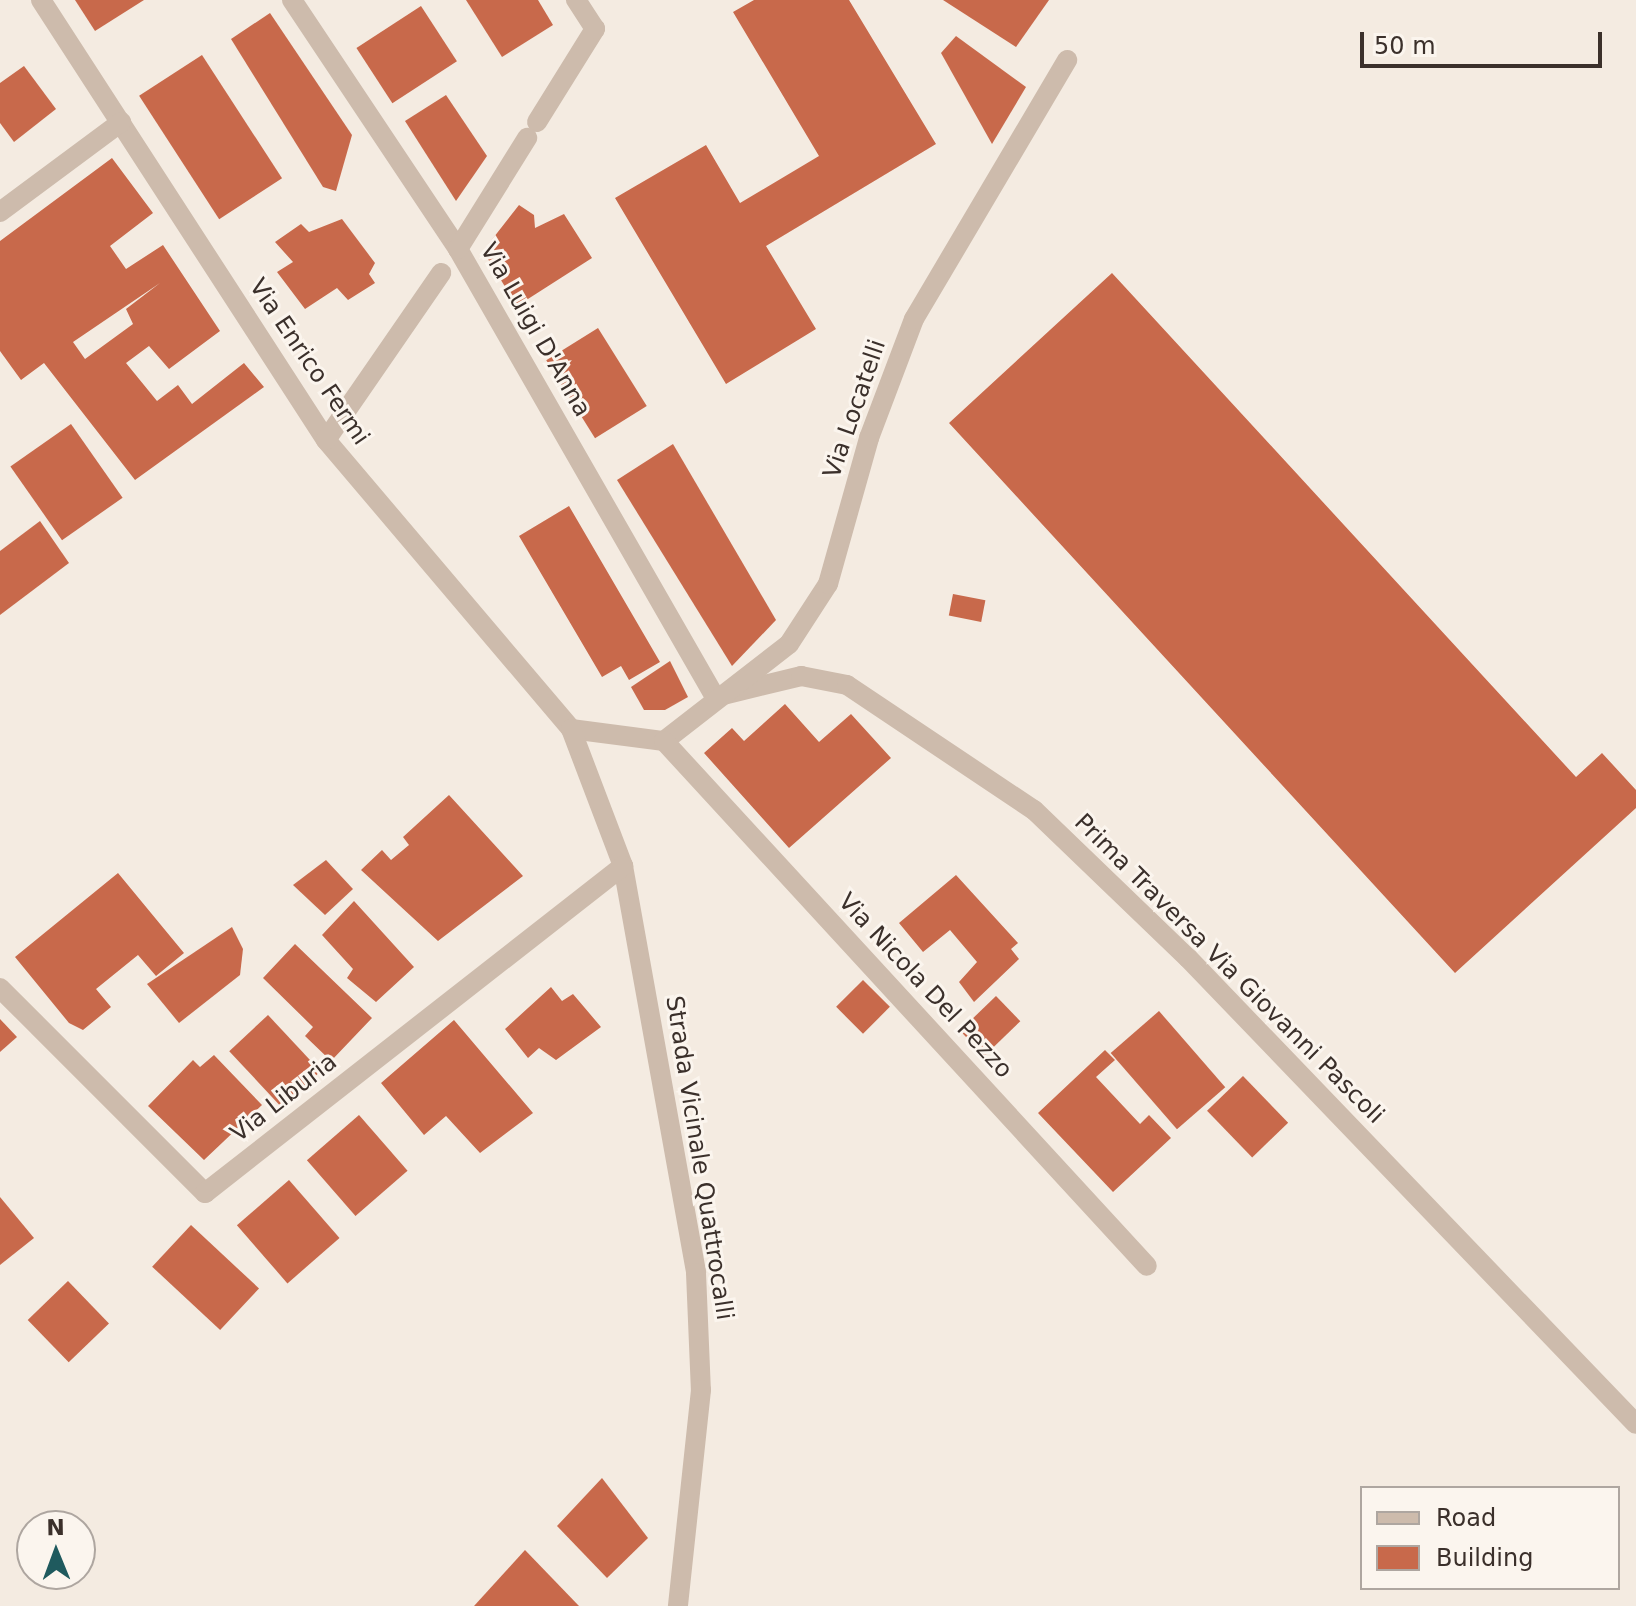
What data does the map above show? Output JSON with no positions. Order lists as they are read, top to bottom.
{
  "streets": {
    "street": [
      "Via Luigi D'Anna",
      "Via Enrico Fermi",
      "Via Locatelli",
      "Prima Traversa Via Giovanni Pascoli",
      "Via Nicola Del Pezzo",
      "Via Liburia",
      "Strada Vicinale Quattrocalli"
    ]
  },
  "crossings": [
    ["Via Luigi D'Anna", "Via Locatelli"],
    ["Via Luigi D'Anna", "Prima Traversa Via Giovanni Pascoli"],
    ["Via Enrico Fermi", "Strada Vicinale Quattrocalli"],
    ["Via Locatelli", "Prima Traversa Via Giovanni Pascoli"],
    ["Via Locatelli", "Via Nicola Del Pezzo"],
    ["Via Liburia", "Strada Vicinale Quattrocalli"]
  ],
  "legend": ["Road", "Building"],
  "scale_bar": "50 m",
  "north": "top"
}
